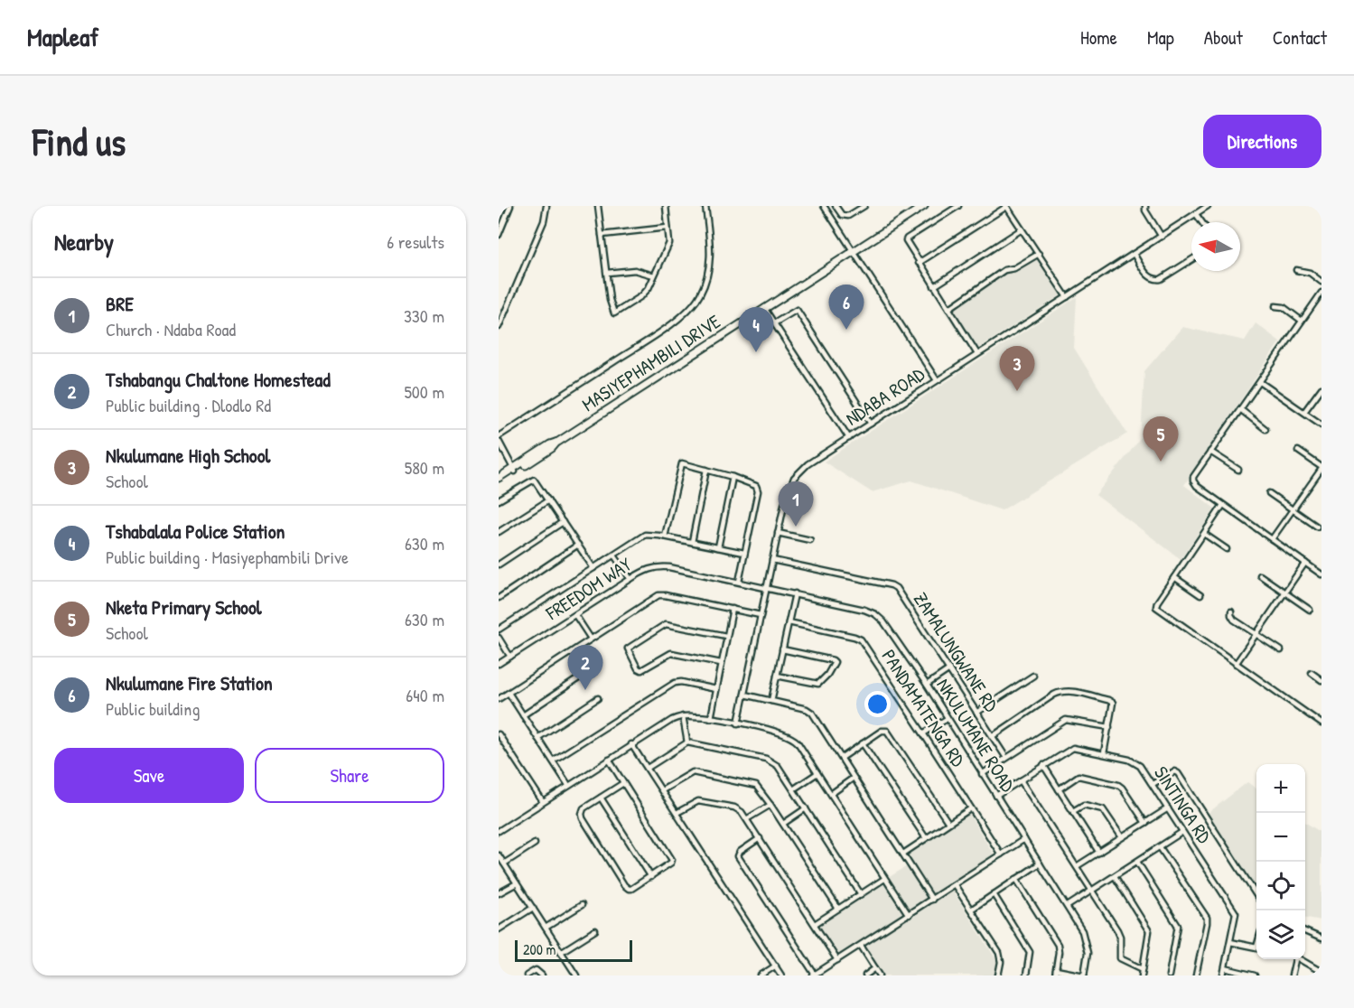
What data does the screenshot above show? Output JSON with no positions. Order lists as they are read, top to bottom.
{
  "streets": {
    "main road": ["MASIYEPHAMBILI DRIVE"],
    "street": [
      "NDABA ROAD",
      "FREEDOM WAY",
      "ZAMALUNGWANE RD",
      "PANDAMATENGA RD",
      "NKULUMANE ROAD",
      "SINTINGA RD"
    ]
  },
  "crossings": [
    ["NDABA ROAD", "FREEDOM WAY"],
    ["NDABA ROAD", "ZAMALUNGWANE RD"],
    ["NDABA ROAD", "NKULUMANE ROAD"],
    ["FREEDOM WAY", "NKULUMANE ROAD"],
    ["NKULUMANE ROAD", "SINTINGA RD"]
  ],
  "scale_bar": "200 m",
  "north": "left",
  "page": {
    "header": "Mapleaf",
    "nav": [
      "Home",
      "Map",
      "About",
      "Contact"
    ],
    "buttons": [
      "Directions",
      ["Save", "Share"]
    ],
    "title": "Find us",
    "heading": ["Nearby", "6 results"],
    "list": [
      {
        "mark": "1",
        "name": "BRE",
        "note": "Church · Ndaba Road",
        "value": "330 m"
      },
      {
        "mark": "2",
        "name": "Tshabangu Chaltone Homestead",
        "note": "Public building · Dlodlo Rd",
        "value": "500 m"
      },
      {
        "mark": "3",
        "name": "Nkulumane High School",
        "note": "School",
        "value": "580 m"
      },
      {
        "mark": "4",
        "name": "Tshabalala Police Station",
        "note": "Public building · Masiyephambili Drive",
        "value": "630 m"
      },
      {
        "mark": "5",
        "name": "Nketa Primary School",
        "note": "School",
        "value": "630 m"
      },
      {
        "mark": "6",
        "name": "Nkulumane Fire Station",
        "note": "Public building",
        "value": "640 m"
      }
    ],
    "pins": [
      "6",
      "4",
      "3",
      "5",
      "1",
      "2"
    ],
    "map_buttons": ["+", "−"],
    "scale": "200 m"
  }
}
